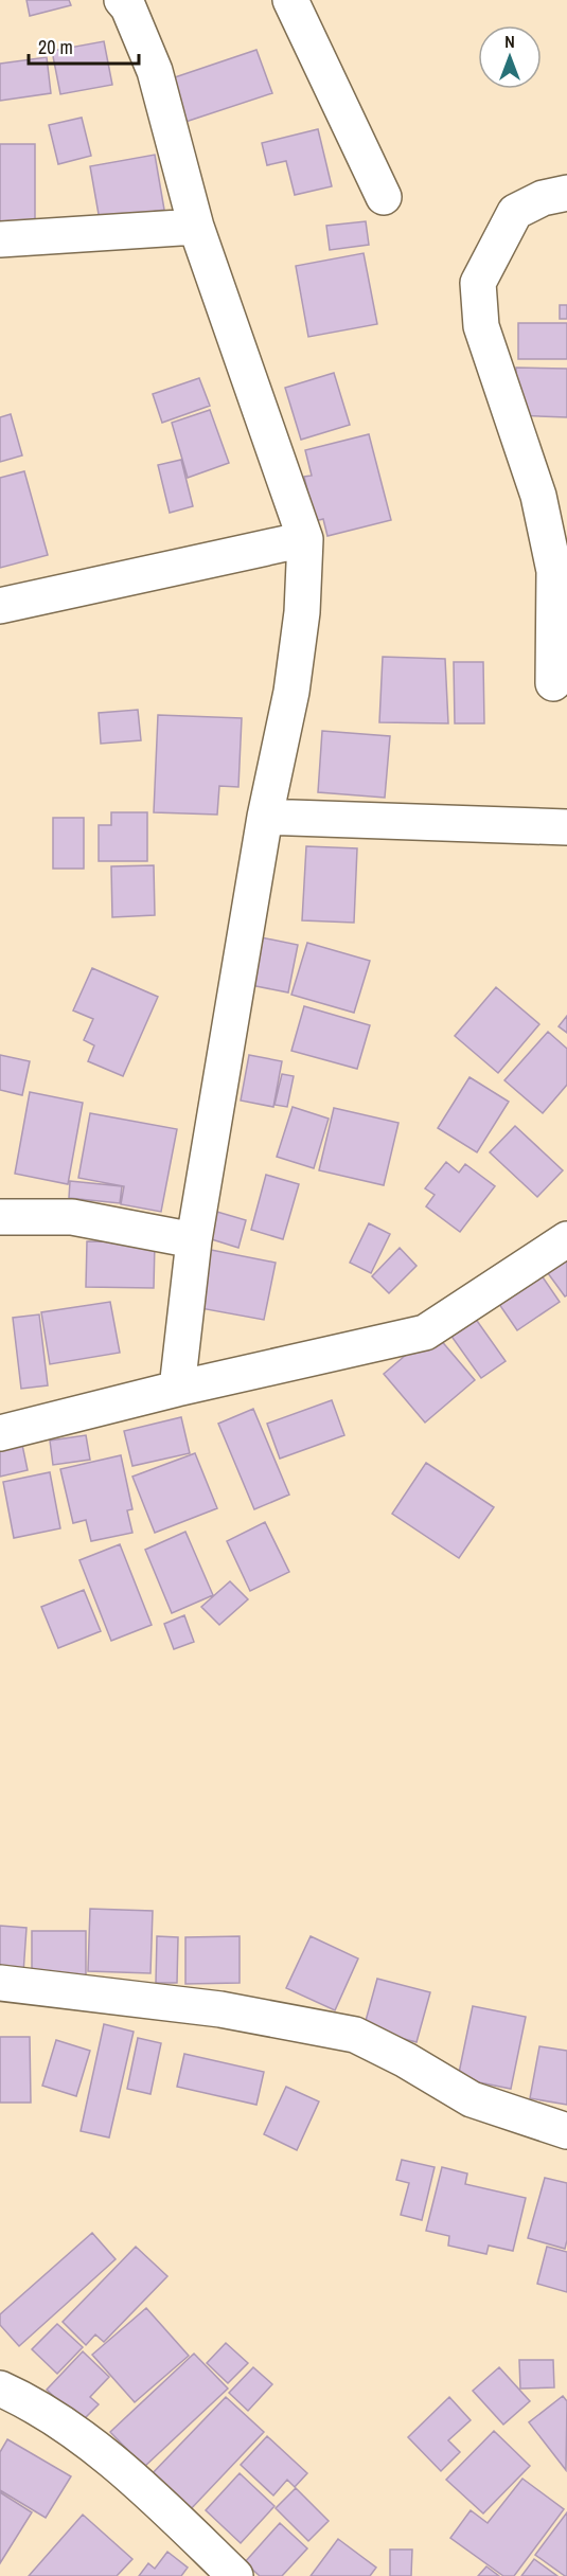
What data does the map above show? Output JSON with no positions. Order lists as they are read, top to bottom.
{
  "scale_bar": "20 m",
  "north": "top"
}
